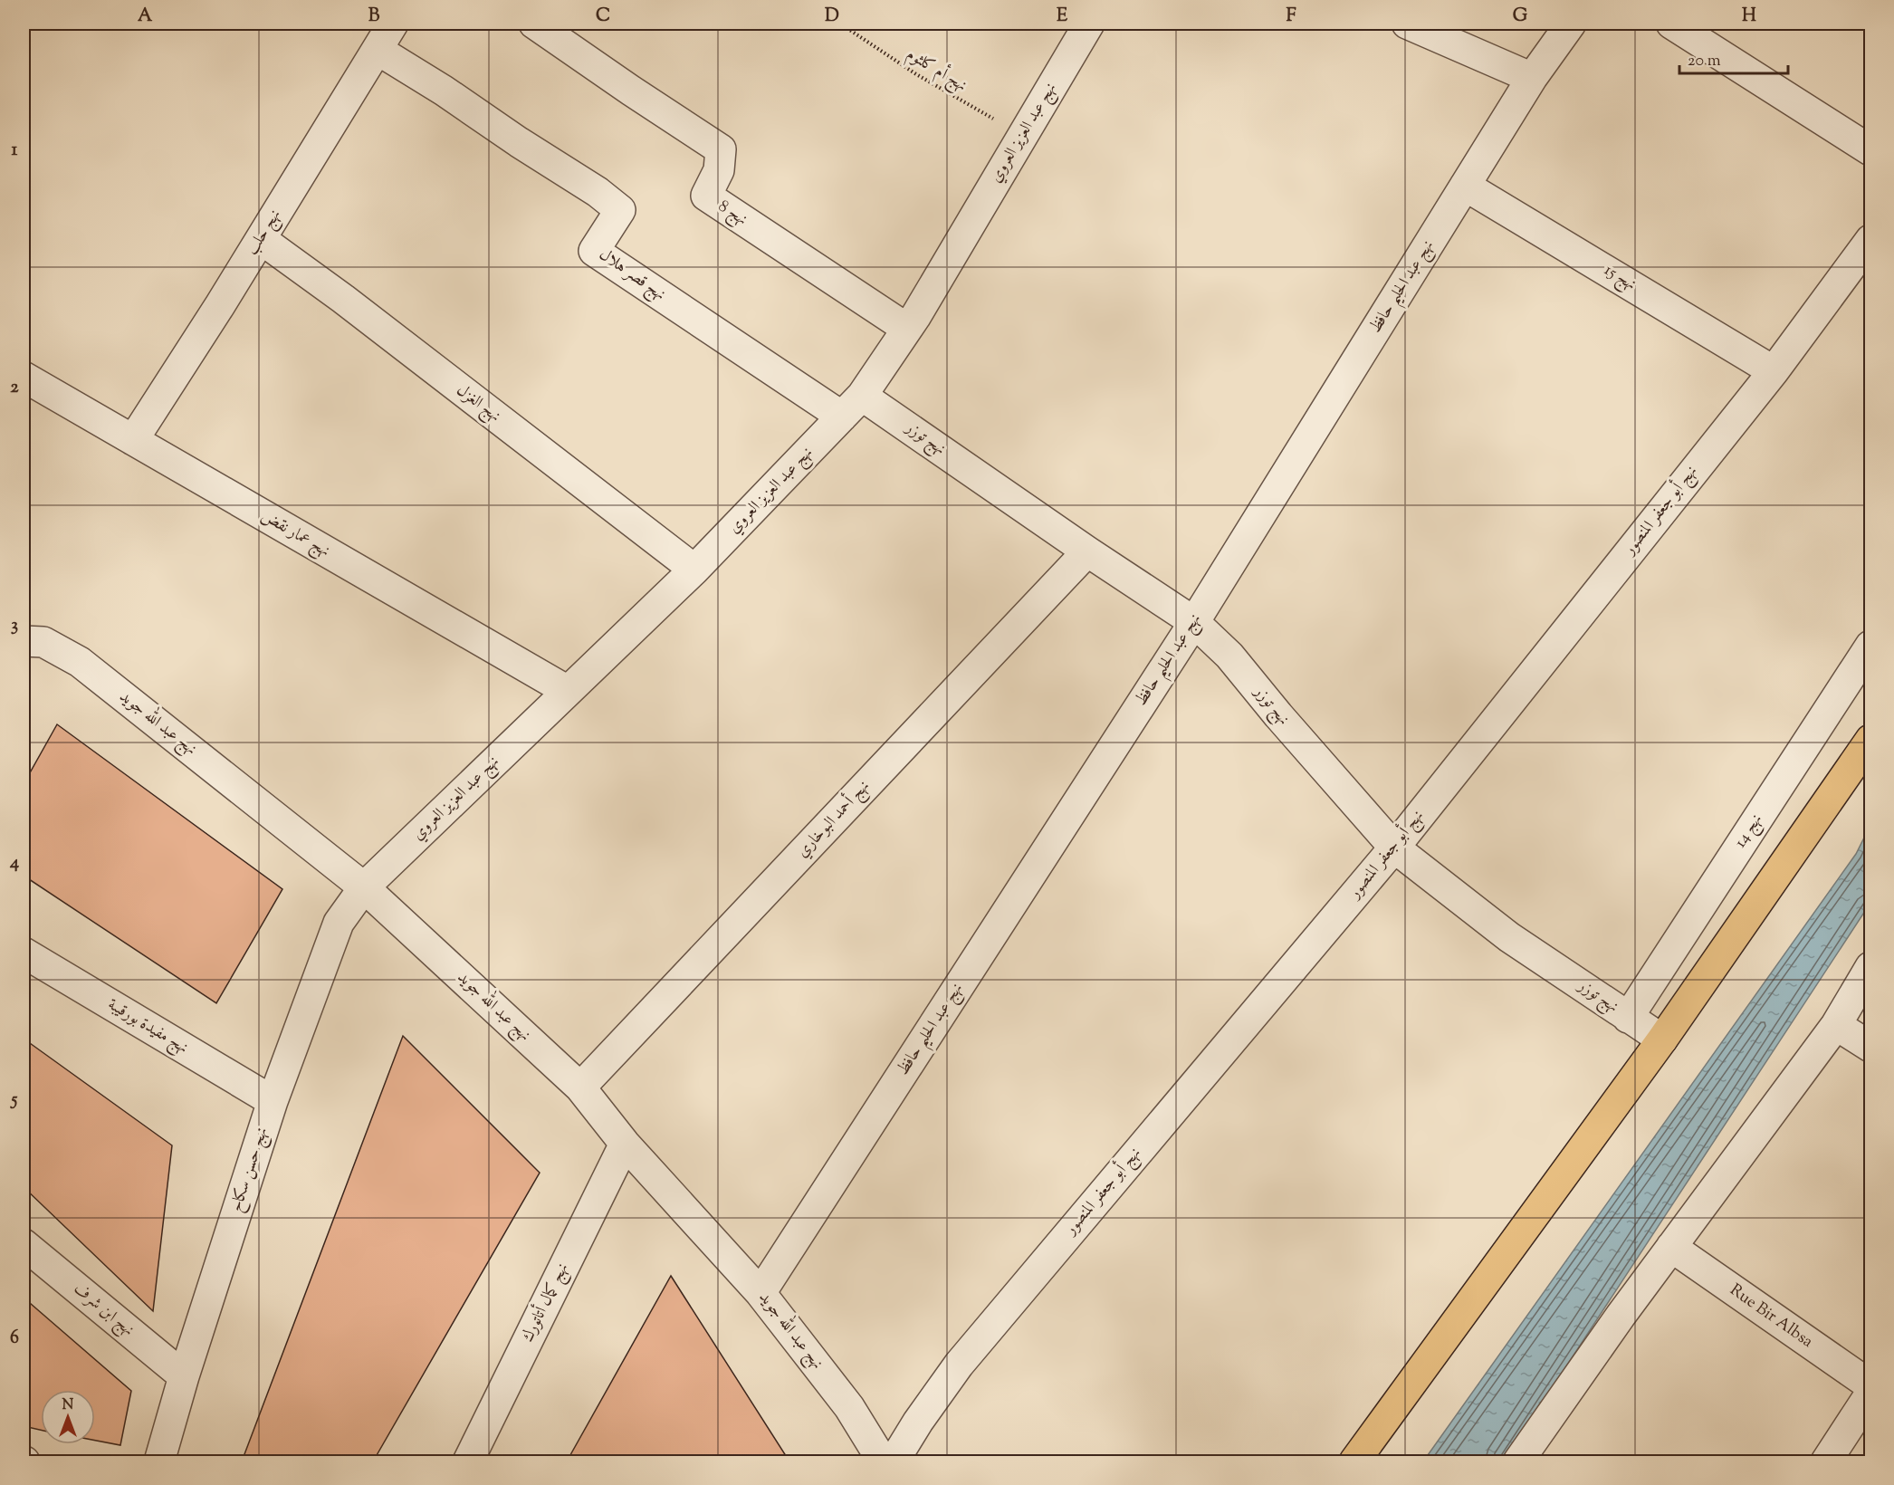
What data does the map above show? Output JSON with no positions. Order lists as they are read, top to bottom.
{
  "streets": {
    "street": [
      "نهج عبد العزيز العروي",
      "نهج 8",
      "نهج حلب",
      "نهج قصر هلال",
      "نهج 15",
      "نهج عبد الحليم حافظ",
      "نهج الغزل",
      "نهج توزر",
      "نهج أبو جعفر المنصور",
      "نهج عمار نقض",
      "نهج عبد الله جويد",
      "نهج أحمد البوخاري",
      "نهج 14",
      "نهج مفيدة بورقيبة",
      "نهج حسن سكاح",
      "نهج كمال أتاتورك",
      "نهج ابن شرف",
      "Rue Bir Albsa"
    ],
    "path": ["نهج أم كلثوم"]
  },
  "crossings": [
    ["نهج أم كلثوم", "نهج عبد العزيز العروي"],
    ["نهج عبد العزيز العروي", "نهج 8"],
    ["نهج عبد العزيز العروي", "نهج قصر هلال"],
    ["نهج عبد العزيز العروي", "نهج الغزل"],
    ["نهج عبد العزيز العروي", "نهج توزر"],
    ["نهج عبد العزيز العروي", "نهج عمار نقض"],
    ["نهج عبد العزيز العروي", "نهج عبد الله جويد"],
    ["نهج عبد العزيز العروي", "نهج حسن سكاح"],
    ["نهج حلب", "نهج قصر هلال"],
    ["نهج حلب", "نهج الغزل"],
    ["نهج حلب", "نهج عمار نقض"],
    ["نهج قصر هلال", "نهج توزر"],
    ["نهج 15", "نهج عبد الحليم حافظ"],
    ["نهج 15", "نهج أبو جعفر المنصور"],
    ["نهج عبد الحليم حافظ", "نهج توزر"],
    ["نهج عبد الحليم حافظ", "نهج عبد الله جويد"],
    ["نهج توزر", "نهج أبو جعفر المنصور"],
    ["نهج توزر", "نهج أحمد البوخاري"],
    ["نهج توزر", "نهج 14"],
    ["نهج عبد الله جويد", "نهج أحمد البوخاري"],
    ["نهج عبد الله جويد", "نهج حسن سكاح"],
    ["نهج عبد الله جويد", "نهج كمال أتاتورك"],
    ["نهج مفيدة بورقيبة", "نهج حسن سكاح"],
    ["نهج حسن سكاح", "نهج ابن شرف"]
  ],
  "scale_bar": "20 m",
  "north": "top",
  "grid": {
    "columns": [
      "A",
      "B",
      "C",
      "D",
      "E",
      "F",
      "G",
      "H"
    ],
    "rows": [
      "1",
      "2",
      "3",
      "4",
      "5",
      "6"
    ]
  }
}
